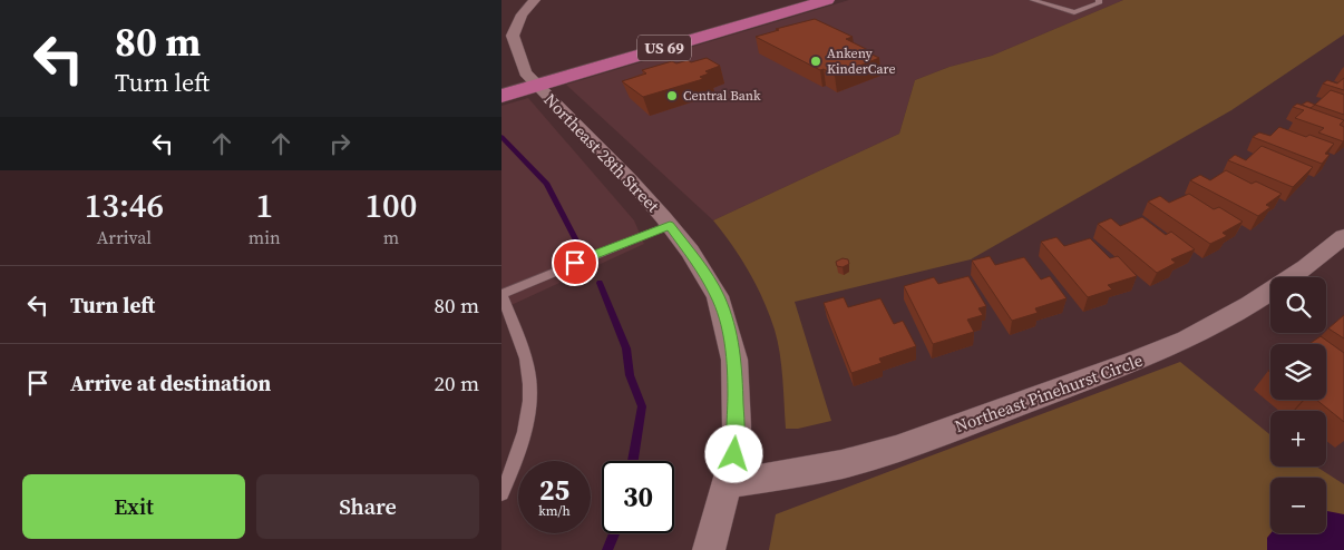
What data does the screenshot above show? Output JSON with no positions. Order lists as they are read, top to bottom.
{
  "streets": {
    "main road": ["US 69"],
    "street": ["Northeast 28th Street", "Northeast Pinehurst Circle"]
  },
  "crossings": [
    ["US 69", "Northeast 28th Street"],
    ["Northeast 28th Street", "Northeast Pinehurst Circle"]
  ],
  "places": ["Ankeny KinderCare", "Central Bank"],
  "page": {
    "turn": ["80 m", "Turn left"],
    "eta": [
      "13:46",
      "Arrival",
      "1",
      "min",
      "100",
      "m"
    ],
    "list": [
      {
        "name": "Turn left",
        "value": "80 m"
      },
      {
        "name": "Arrive at destination",
        "value": "20 m"
      }
    ],
    "map_buttons": ["+", "−"],
    "speed": "25 km/h",
    "limit": "30",
    "buttons": ["Exit", "Share"]
  }
}
